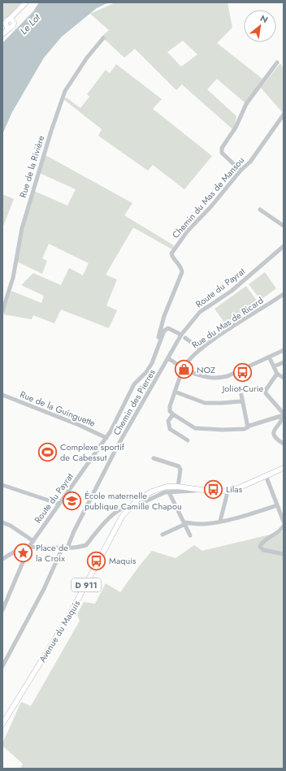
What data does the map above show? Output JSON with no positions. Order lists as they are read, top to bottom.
{
  "streets": {
    "main road": ["D 911", "Avenue du Maquis"],
    "street": [
      "Rue de la Rivière",
      "Chemin du Mas de Mansou",
      "Route du Payrat",
      "Rue du Mas de Ricard",
      "Chemin des Pierres",
      "Rue de la Guinguette"
    ]
  },
  "crossings": [
    ["Chemin du Mas de Mansou", "Route du Payrat"],
    ["Route du Payrat", "Chemin des Pierres"],
    ["Route du Payrat", "Rue de la Guinguette"],
    ["D 911", "Avenue du Maquis"]
  ],
  "water": ["Le Lot"],
  "places": {
    "shop": ["NOZ"],
    "bus stop": ["Joliot-Curie", "Lilas", "Maquis"],
    "sports": ["Complexe sportif de Cabessut"],
    "school or university": ["École maternelle publique Camille Chapou"],
    "place": ["Place de la Croix"]
  },
  "north": "top right"
}
